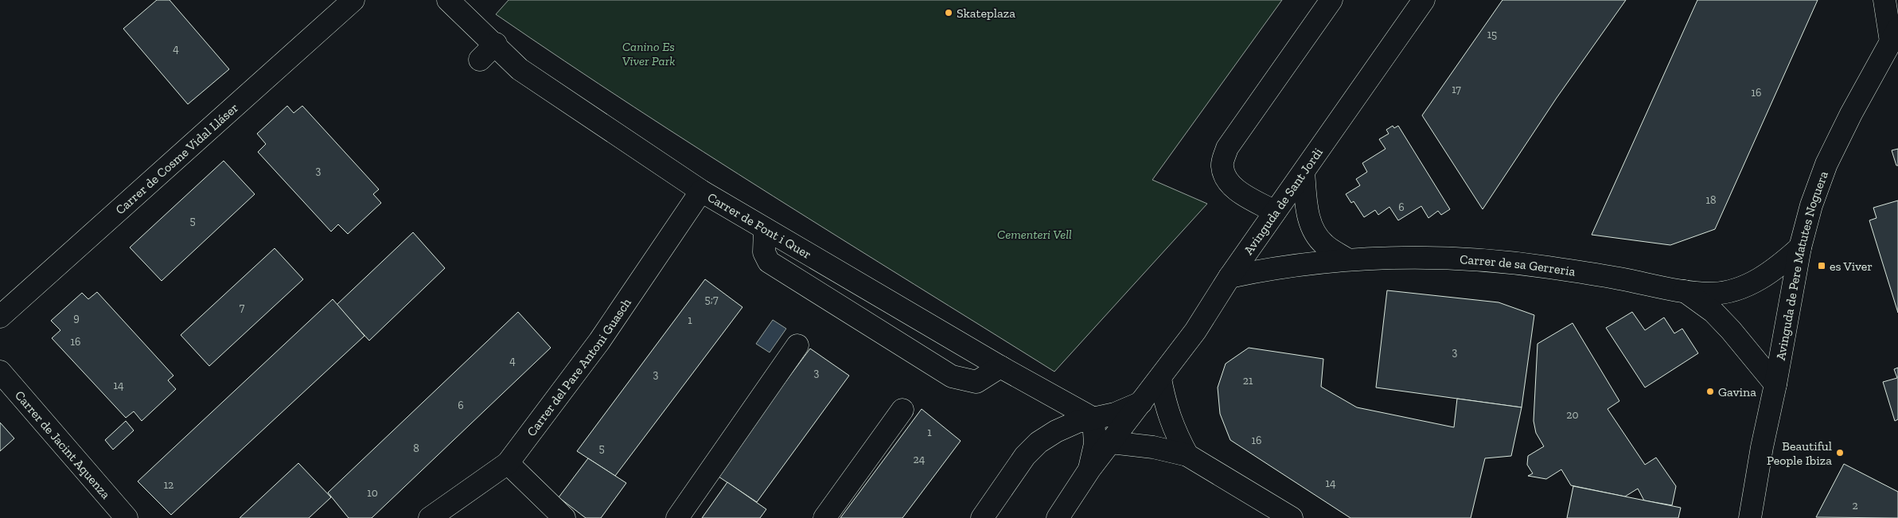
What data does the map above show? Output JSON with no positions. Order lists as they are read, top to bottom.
{
  "streets": {
    "street": [
      "Carrer de Cosme Vidal Lláser",
      "Avinguda de Sant Jordi",
      "Carrer de Font i Quer",
      "Carrer de sa Gerreria",
      "Avinguda de Pere Matutes Noguera",
      "Carrer del Pare Antoni Guasch",
      "Carrer de Jacint Aquenza"
    ]
  },
  "crossings": [
    ["Avinguda de Sant Jordi", "Carrer de Font i Quer"],
    ["Avinguda de Sant Jordi", "Carrer de sa Gerreria"],
    ["Carrer de Font i Quer", "Carrer del Pare Antoni Guasch"],
    ["Carrer de sa Gerreria", "Avinguda de Pere Matutes Noguera"]
  ],
  "parks": ["Canino Es Viver Park", "Cementeri Vell"],
  "places": {
    "other": ["Skateplaza", "Gavina", "Beautiful People Ibiza"],
    "transit": ["es Viver"]
  },
  "house_numbers": [
    "15",
    "4",
    "17",
    "16",
    "3",
    "18",
    "6",
    "5",
    "5;7",
    "7",
    "9",
    "1",
    "16",
    "3",
    "4",
    "3",
    "3",
    "21",
    "14",
    "6",
    "20",
    "1",
    "16",
    "8",
    "5",
    "24",
    "14",
    "12",
    "10",
    "2"
  ]
}
